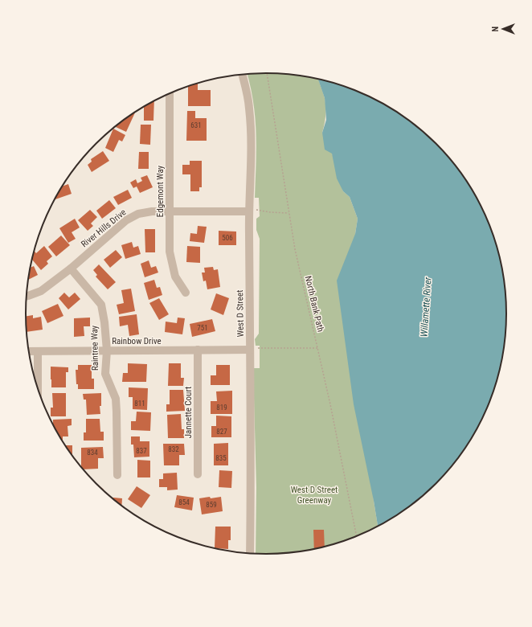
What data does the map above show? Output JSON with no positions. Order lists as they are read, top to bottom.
{
  "streets": {
    "street": [
      "Edgemont Way",
      "River Hills Drive",
      "West D Street",
      "Rainbow Drive",
      "Raintree Way",
      "Jannette Court"
    ],
    "path": ["North Bank Path"]
  },
  "crossings": [
    ["Edgemont Way", "River Hills Drive"],
    ["River Hills Drive", "West D Street"],
    ["River Hills Drive", "Raintree Way"],
    ["West D Street", "Rainbow Drive"],
    ["Rainbow Drive", "Raintree Way"],
    ["Rainbow Drive", "Jannette Court"]
  ],
  "water": ["Willamette River"],
  "parks": ["West D Street Greenway"],
  "house_numbers": [
    "631",
    "506",
    "751",
    "811",
    "819",
    "827",
    "832",
    "837",
    "834",
    "835",
    "854",
    "859"
  ],
  "north": "left"
}
